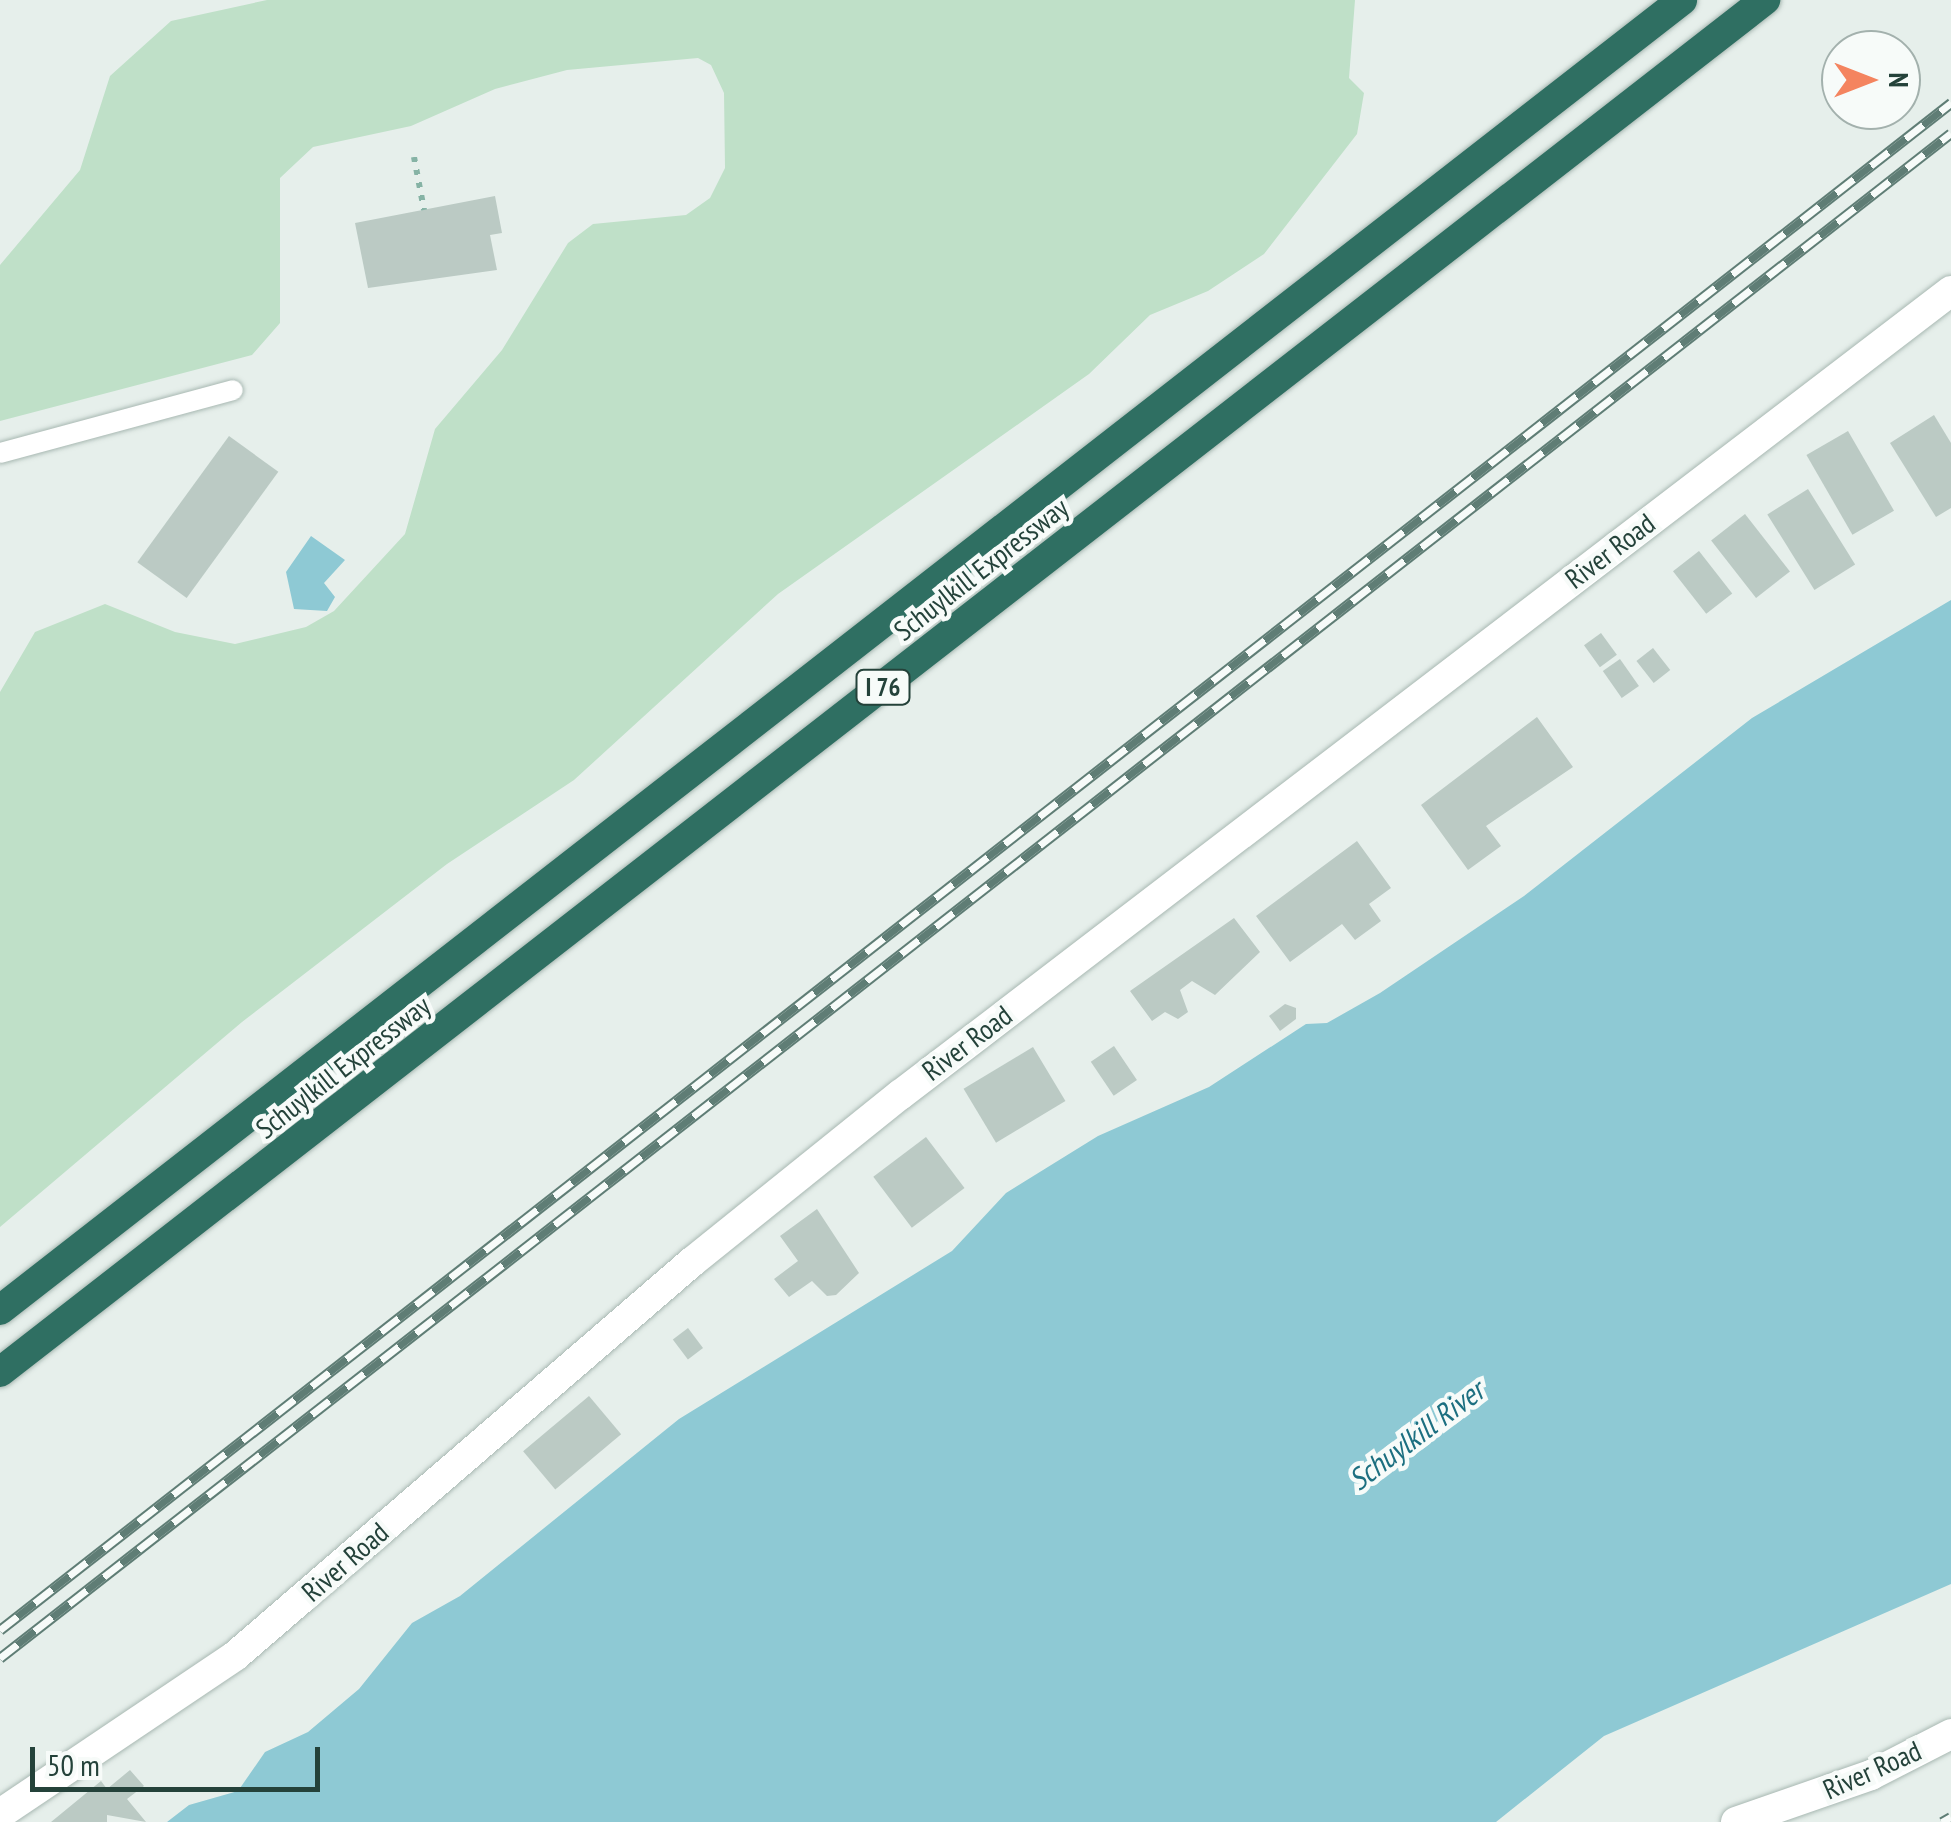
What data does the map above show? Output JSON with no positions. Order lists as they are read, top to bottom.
{
  "streets": {
    "highway": ["Schuylkill Expressway", "I 76"],
    "street": ["River Road"]
  },
  "water": ["Schuylkill River"],
  "scale_bar": "50 m",
  "north": "right"
}
